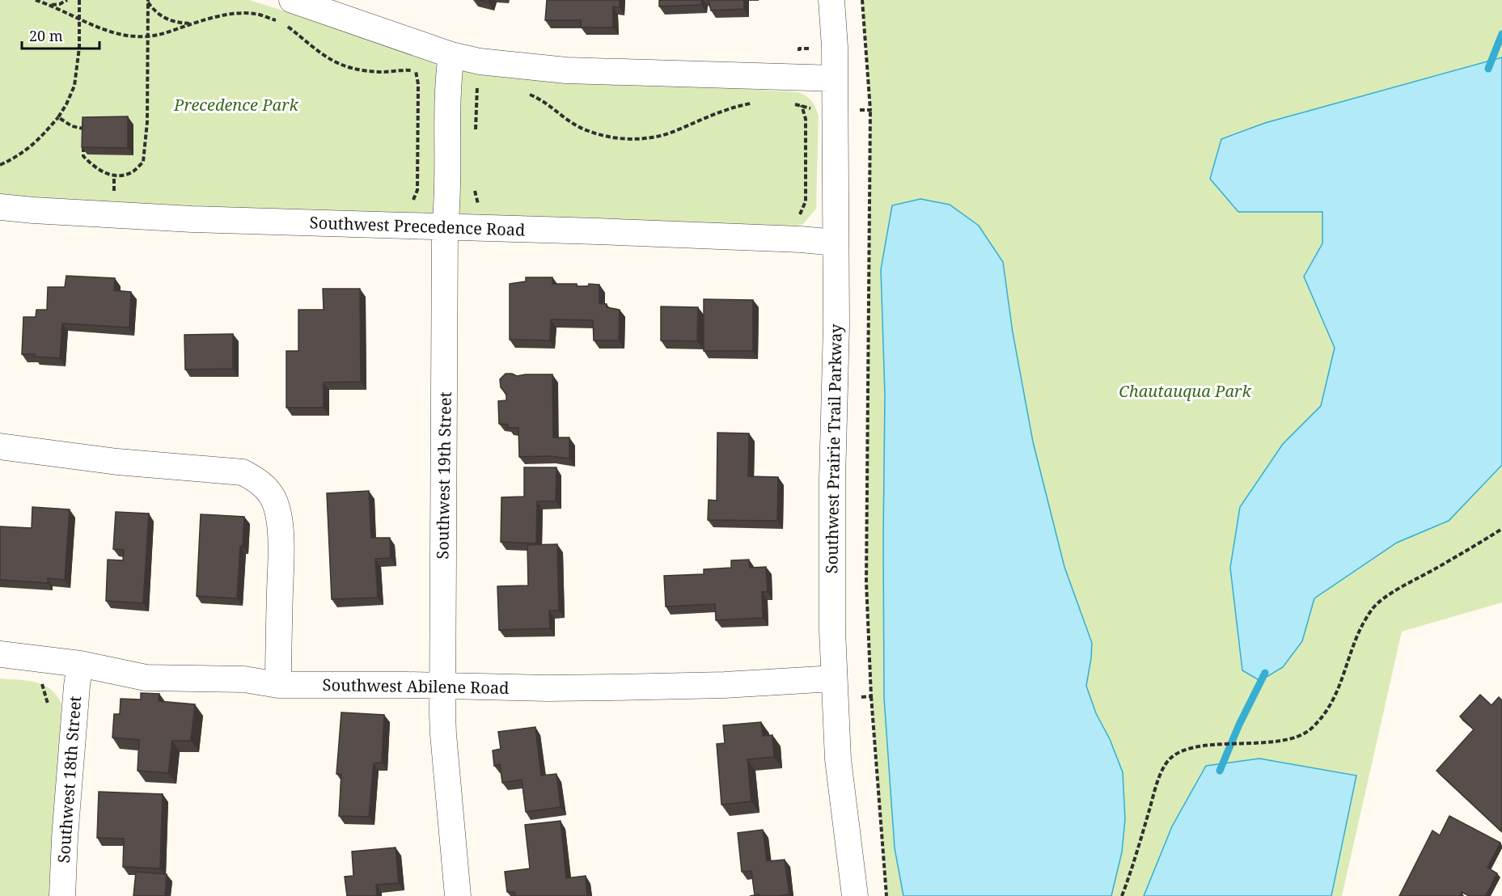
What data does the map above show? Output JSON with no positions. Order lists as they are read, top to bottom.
{
  "streets": {
    "street": [
      "Southwest Precedence Road",
      "Southwest Prairie Trail Parkway",
      "Southwest 19th Street",
      "Southwest Abilene Road",
      "Southwest 18th Street"
    ]
  },
  "crossings": [
    ["Southwest Precedence Road", "Southwest Prairie Trail Parkway"],
    ["Southwest Precedence Road", "Southwest 19th Street"],
    ["Southwest Prairie Trail Parkway", "Southwest Abilene Road"],
    ["Southwest 19th Street", "Southwest Abilene Road"],
    ["Southwest Abilene Road", "Southwest 18th Street"]
  ],
  "parks": ["Precedence Park", "Chautauqua Park"],
  "scale_bar": "20 m"
}
